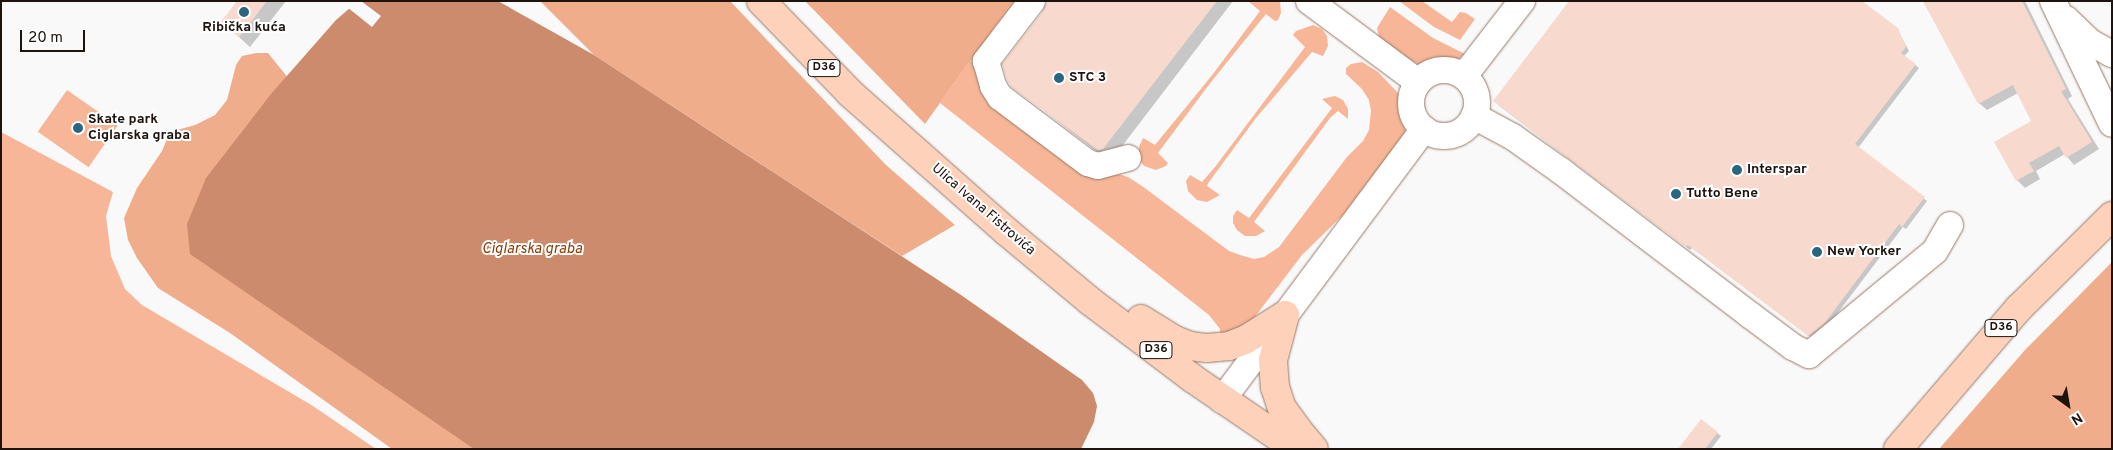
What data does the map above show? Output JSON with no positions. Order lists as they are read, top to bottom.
{
  "streets": {
    "main road": ["D36", "Ulica Ivana Fistrovića"]
  },
  "water": ["Ciglarska graba"],
  "places": [
    "Ribička kuća",
    "STC 3",
    "Skate park Ciglarska graba",
    "Interspar",
    "Tutto Bene",
    "New Yorker"
  ],
  "scale_bar": "20 m",
  "north": "bottom right"
}
